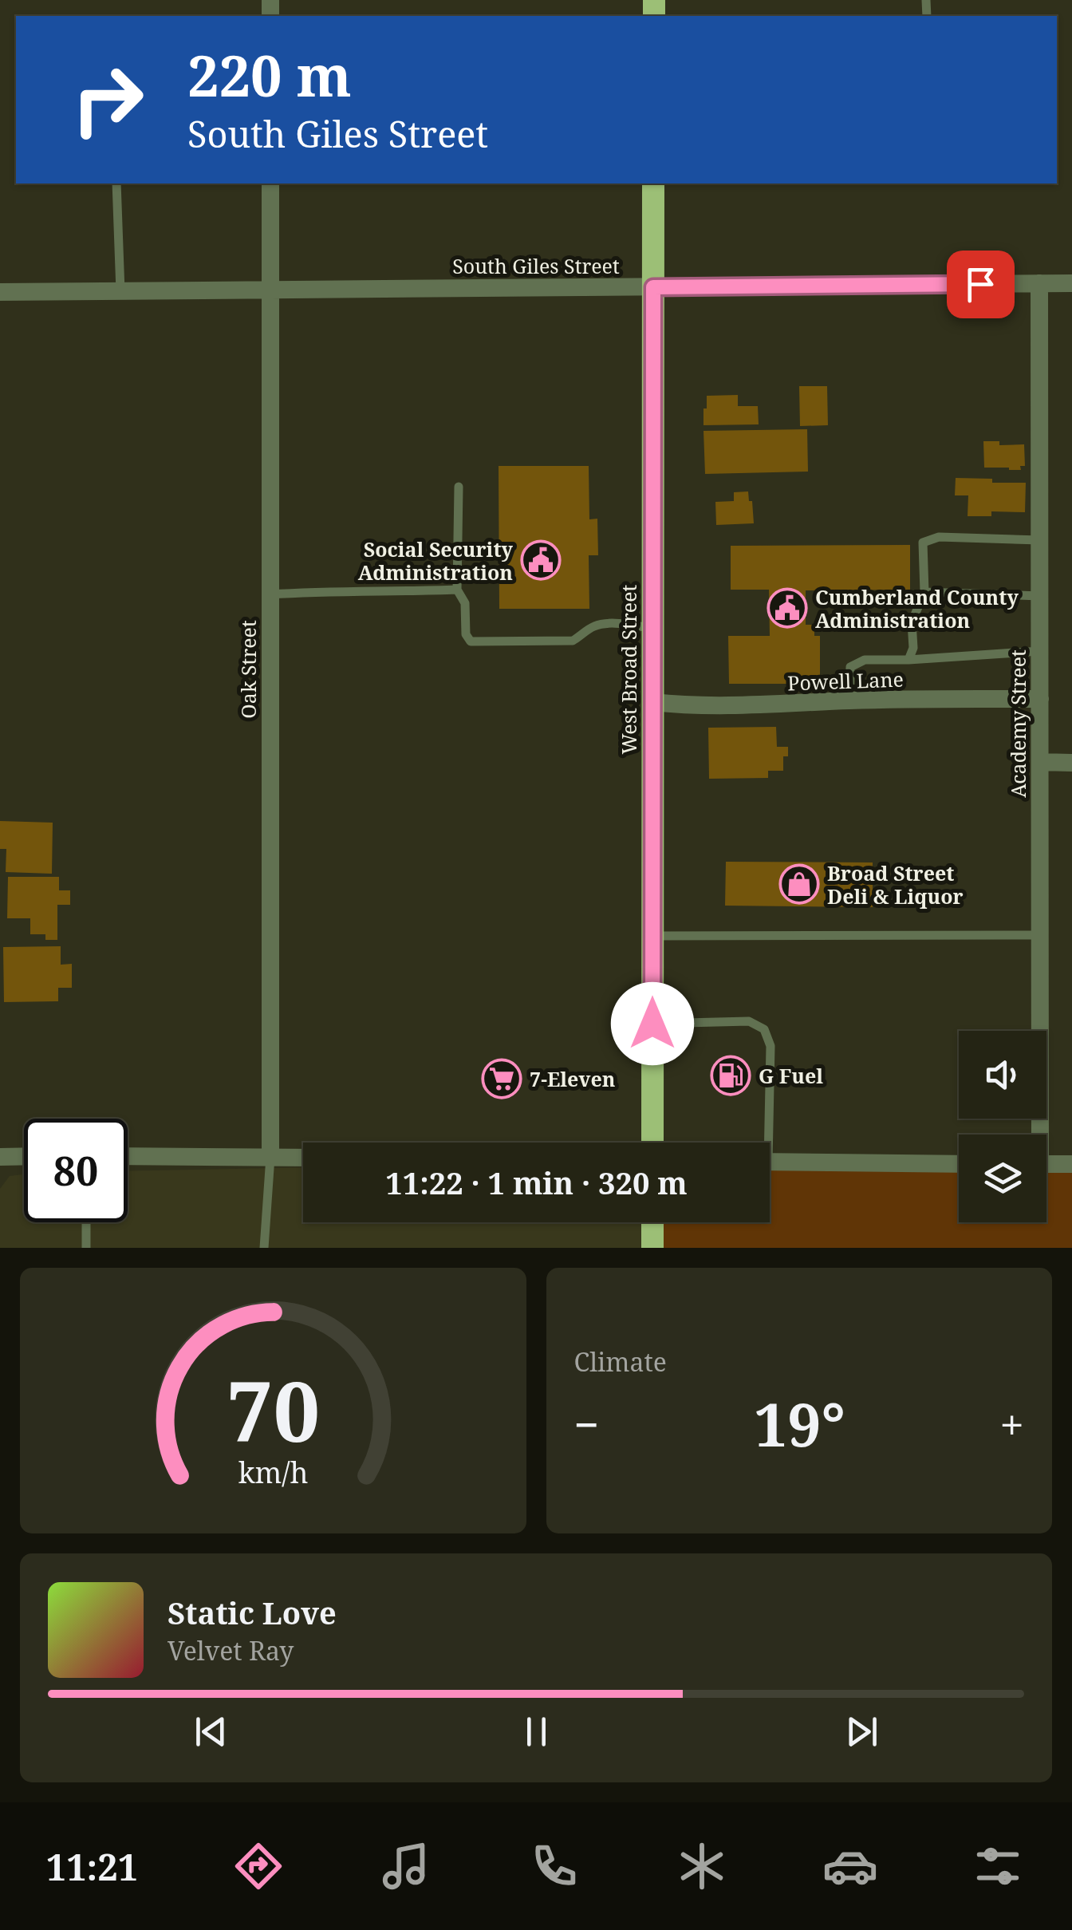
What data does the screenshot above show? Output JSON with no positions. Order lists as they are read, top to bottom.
{
  "streets": {
    "highway": ["West Broad Street"],
    "street": [
      "South Giles Street",
      "Oak Street",
      "Powell Lane",
      "Academy Street"
    ]
  },
  "crossings": [
    ["South Giles Street", "Oak Street"],
    ["South Giles Street", "West Broad Street"],
    ["South Giles Street", "Academy Street"],
    ["West Broad Street", "Powell Lane"],
    ["Powell Lane", "Academy Street"]
  ],
  "places": {
    "public building": ["Social Security Administration", "Cumberland County Administration"],
    "shop": ["Broad Street Deli & Liquor"],
    "fuel station": ["G Fuel"],
    "supermarket": ["7-Eleven"]
  },
  "page": {
    "turn": ["220 m", "South Giles Street"],
    "limit": "80",
    "trip": "11:22 · 1 min · 320 m",
    "tile": "Climate",
    "heat": ["−", "19°", "+"],
    "song": ["Static Love", "Velvet Ray"],
    "tabs": "11:21",
    "gauge": ["70", "km/h"]
  }
}
